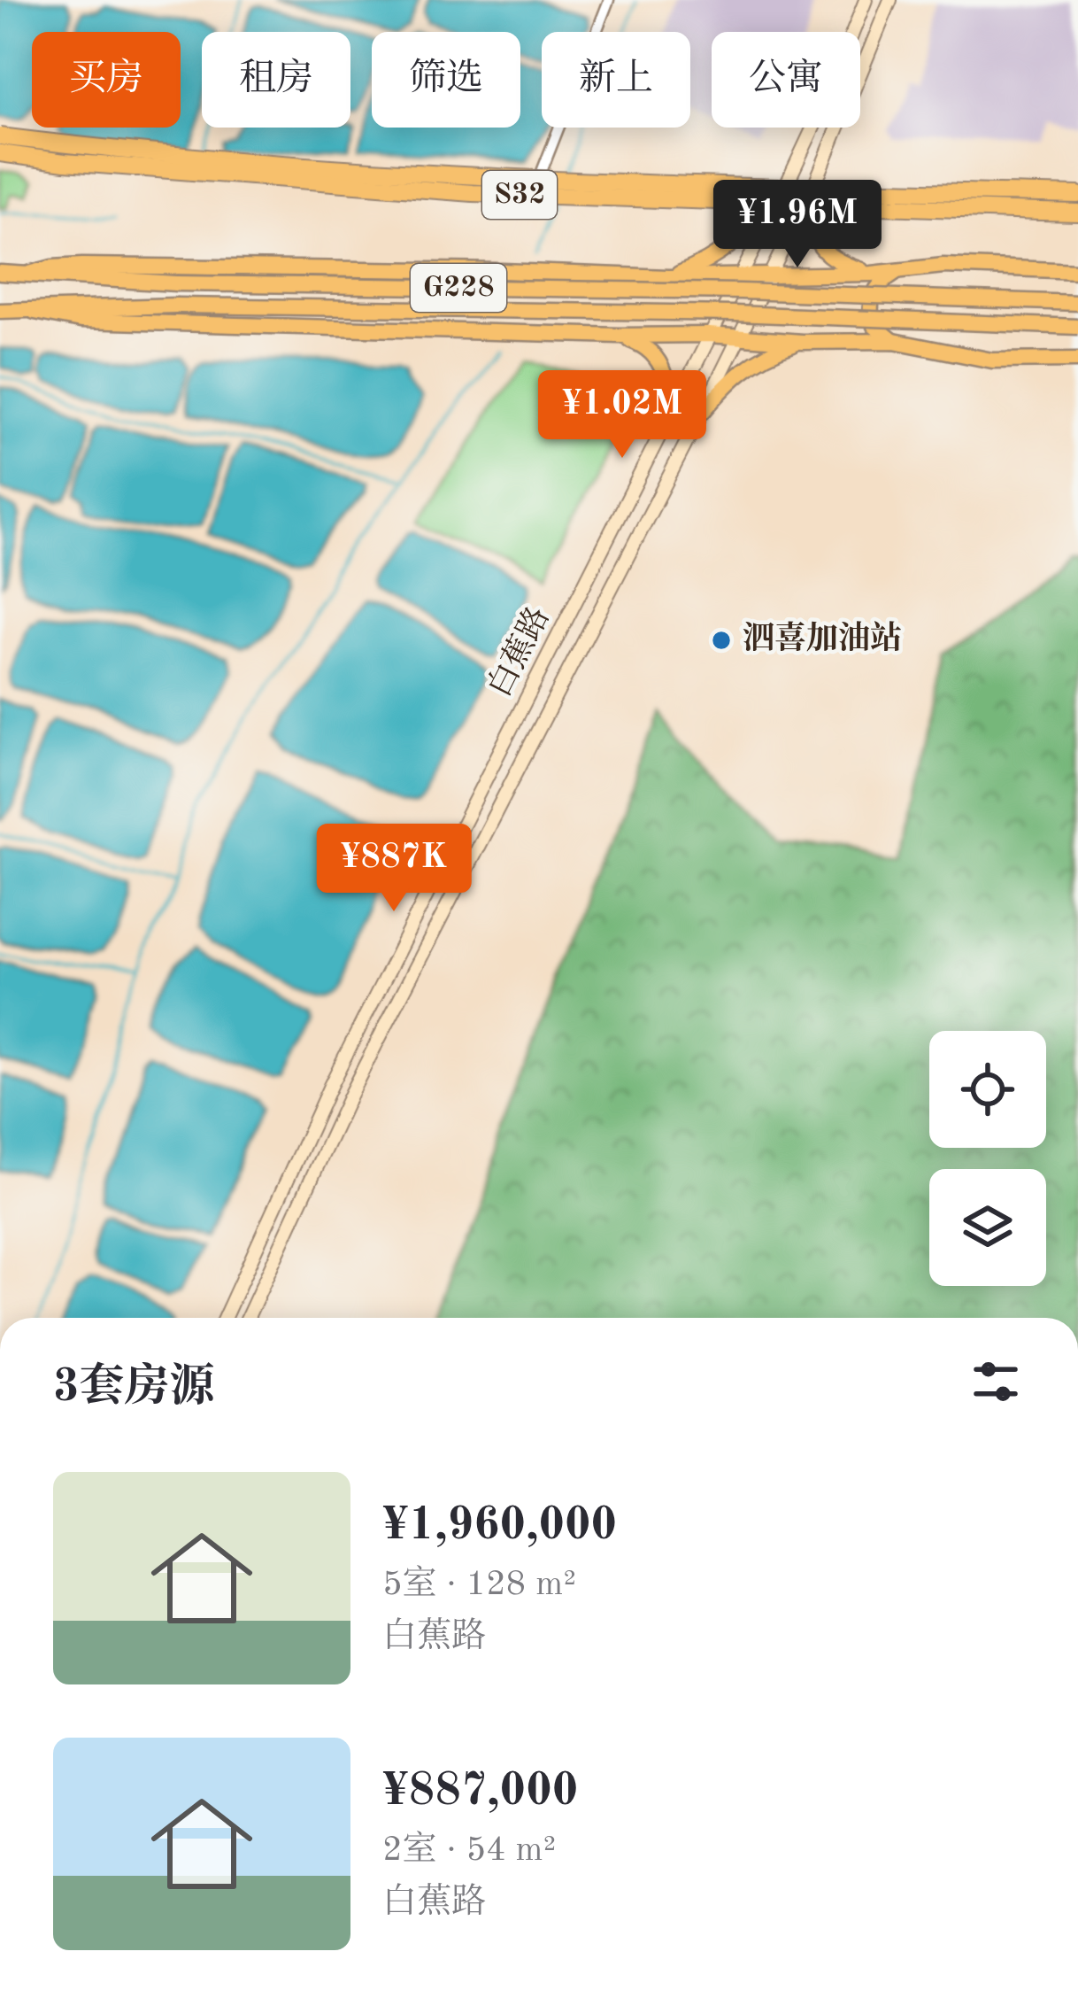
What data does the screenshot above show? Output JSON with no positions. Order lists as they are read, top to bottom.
{
  "streets": {
    "highway": ["S32"],
    "main road": ["G228", "白蕉路"]
  },
  "places": ["泗喜加油站"],
  "page": {
    "chip": [
      "买房",
      "租房",
      "筛选",
      "新上",
      "公寓"
    ],
    "price": ["¥1.96M", "¥1.02M", "¥887K"],
    "heading": "3套房源",
    "list": [
      {
        "name": "¥1,960,000",
        "note": "5室 · 128 m² · 白蕉路"
      },
      {
        "name": "¥887,000",
        "note": "2室 · 54 m² · 白蕉路"
      }
    ]
  }
}
